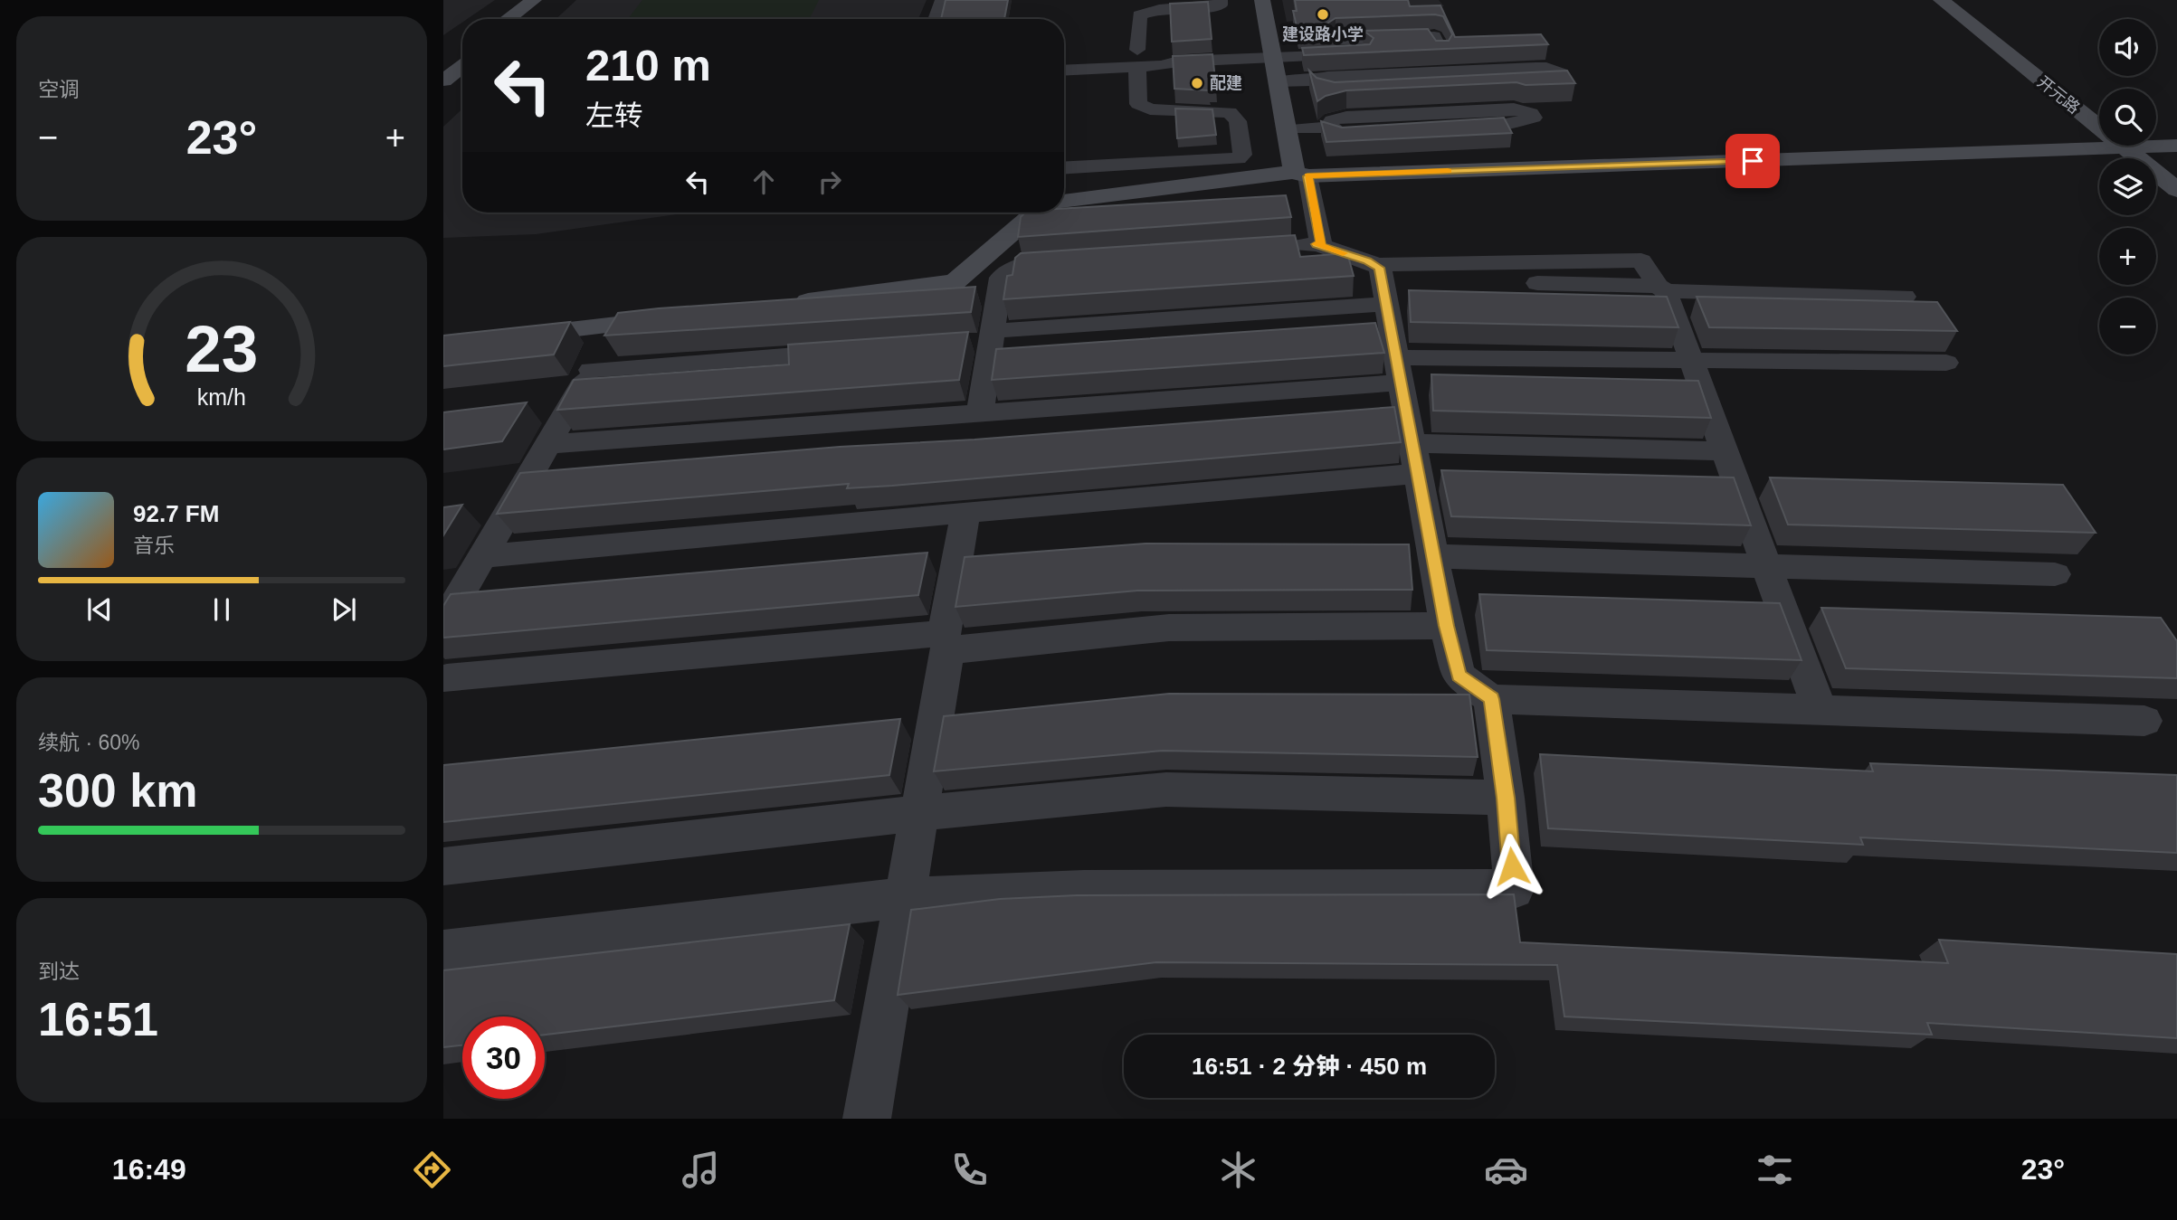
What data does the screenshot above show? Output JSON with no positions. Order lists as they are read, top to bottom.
{
  "streets": {
    "street": ["开元路"]
  },
  "places": ["建设路小学", "配建"],
  "page": {
    "tile": [
      "空调",
      ["续航 · 60%", "300 km"],
      ["到达", "16:51"]
    ],
    "map_buttons": ["+", "−"],
    "turn": ["210 m", "左转"],
    "heat": ["−", "23°", "+"],
    "song": ["92.7 FM", "音乐"],
    "limit": "30",
    "trip": "16:51 · 2 分钟 · 450 m",
    "tabs": ["16:49", "23°"],
    "gauge": ["23", "km/h"]
  }
}
